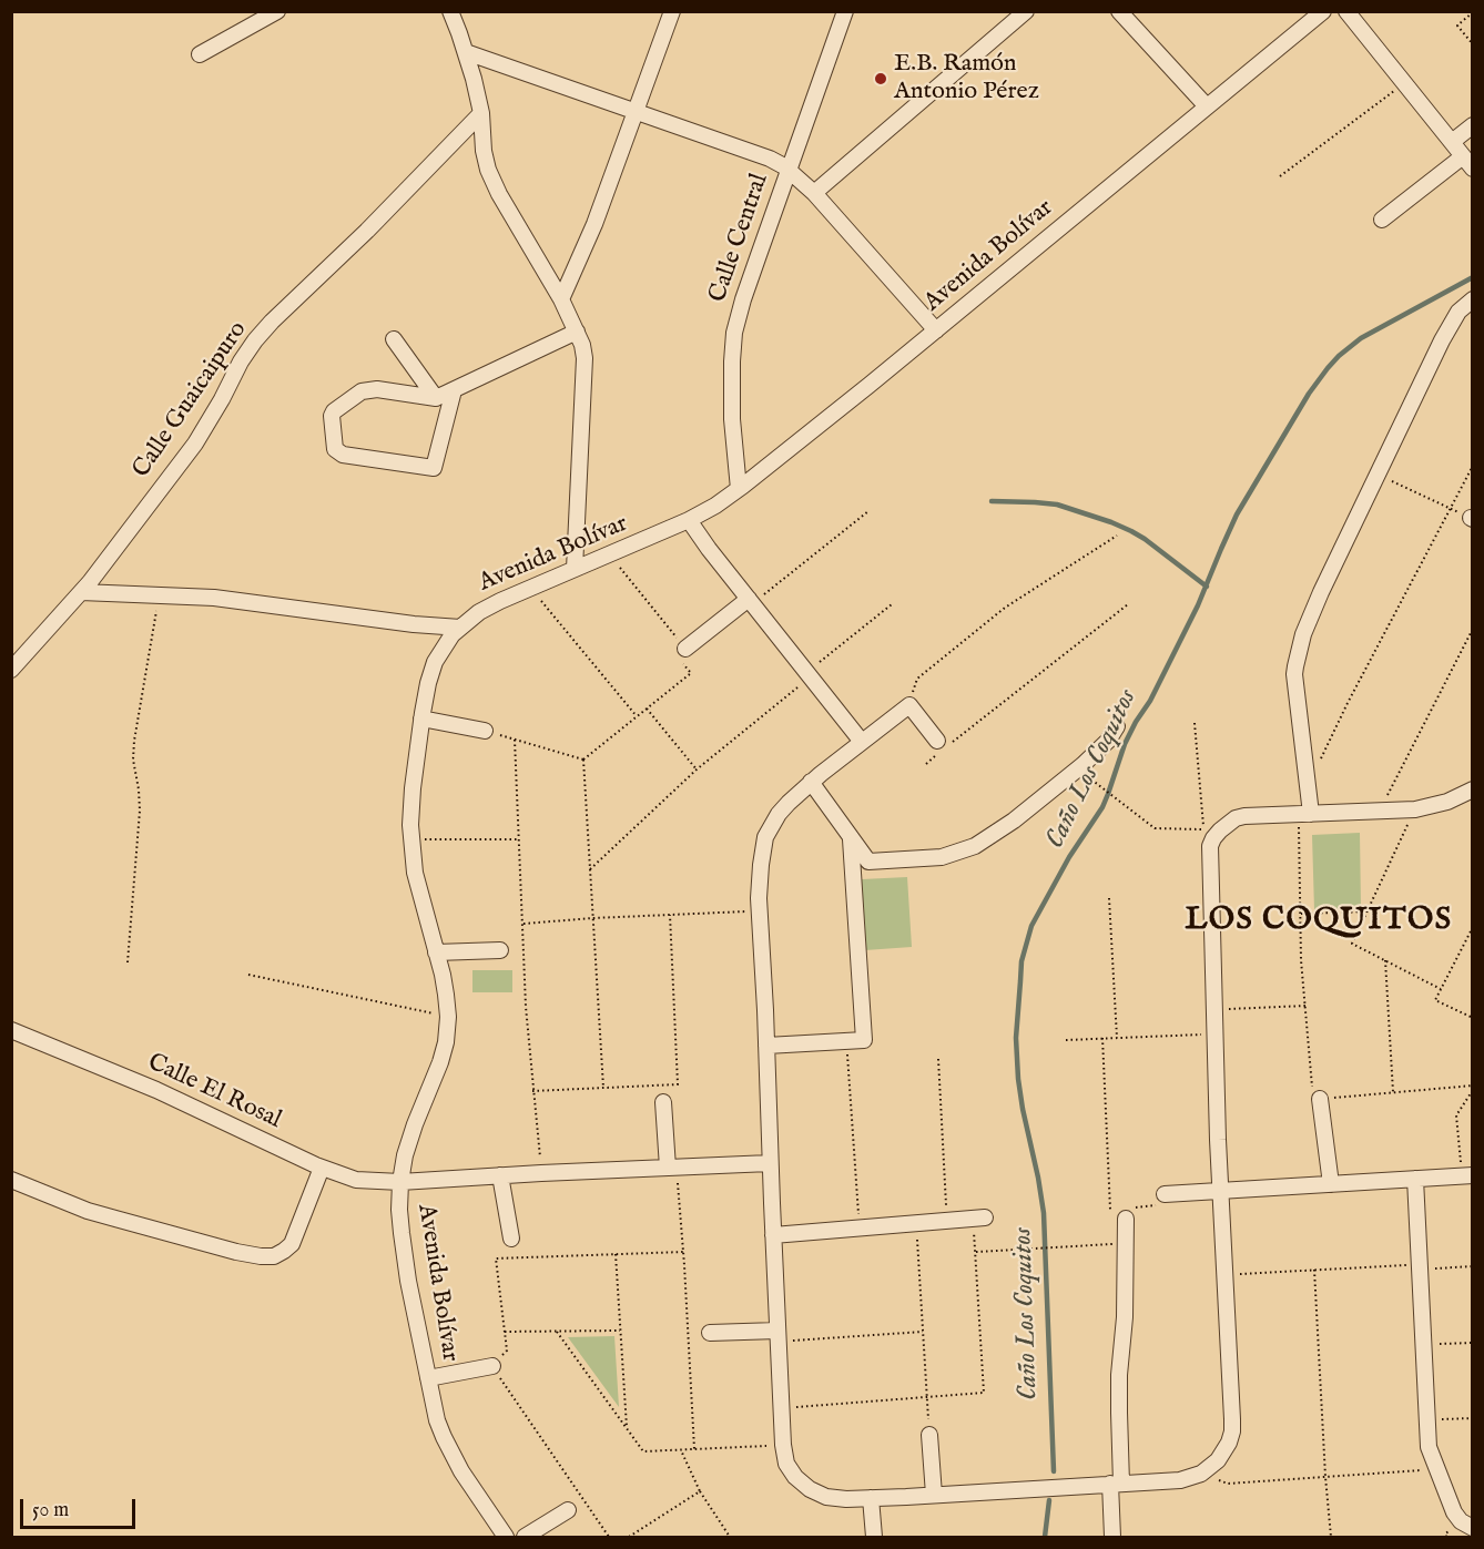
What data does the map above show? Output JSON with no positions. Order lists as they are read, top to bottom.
{
  "streets": {
    "street": [
      "Calle Central",
      "Avenida Bolívar",
      "Calle Guaicaipuro",
      "Calle El Rosal"
    ]
  },
  "crossings": [
    ["Calle Central", "Avenida Bolívar"],
    ["Avenida Bolívar", "Calle El Rosal"]
  ],
  "districts": ["LOS COQUITOS"],
  "water": ["Caño Los Coquitos"],
  "places": ["E.B. Ramón Antonio Pérez"],
  "scale_bar": "50 m"
}
